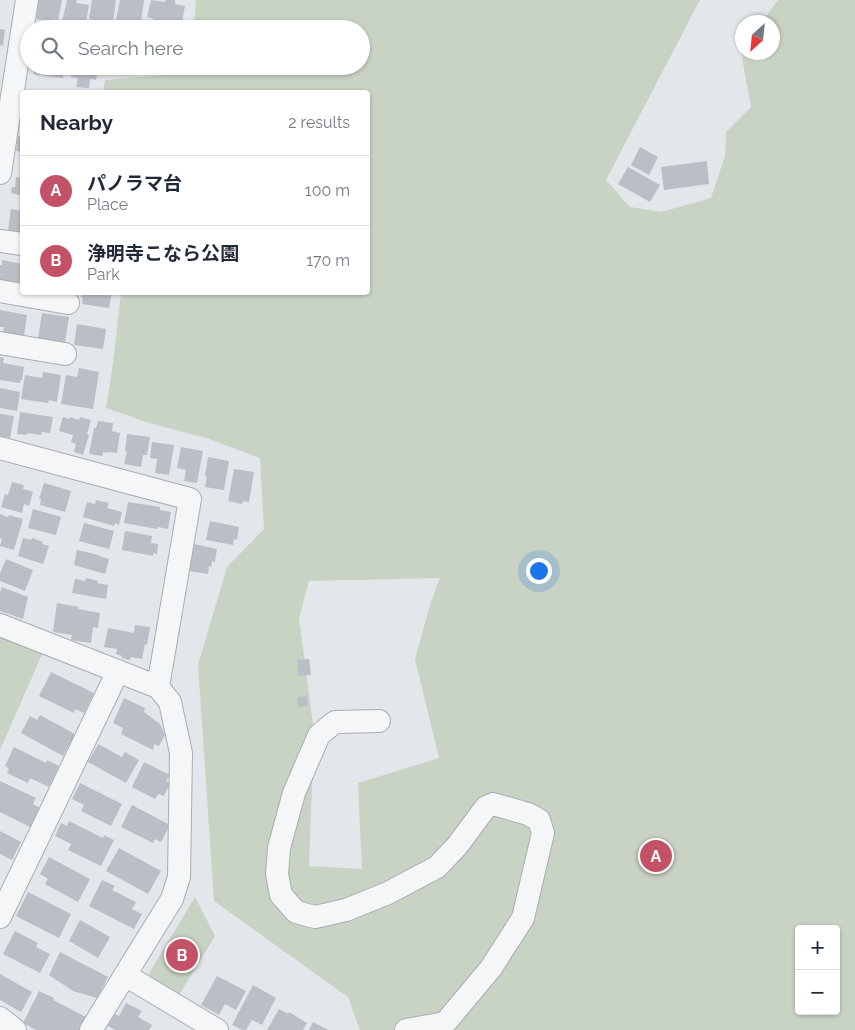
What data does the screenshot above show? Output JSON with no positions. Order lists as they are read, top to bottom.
{
  "north": "bottom left",
  "page": {
    "search": "Search here",
    "heading": ["Nearby", "2 results"],
    "list": [
      {
        "mark": "A",
        "name": "パノラマ台",
        "note": "Place",
        "value": "100 m"
      },
      {
        "mark": "B",
        "name": "浄明寺こなら公園",
        "note": "Park",
        "value": "170 m"
      }
    ],
    "pins": ["A", "B"],
    "map_buttons": ["+", "−"]
  }
}
